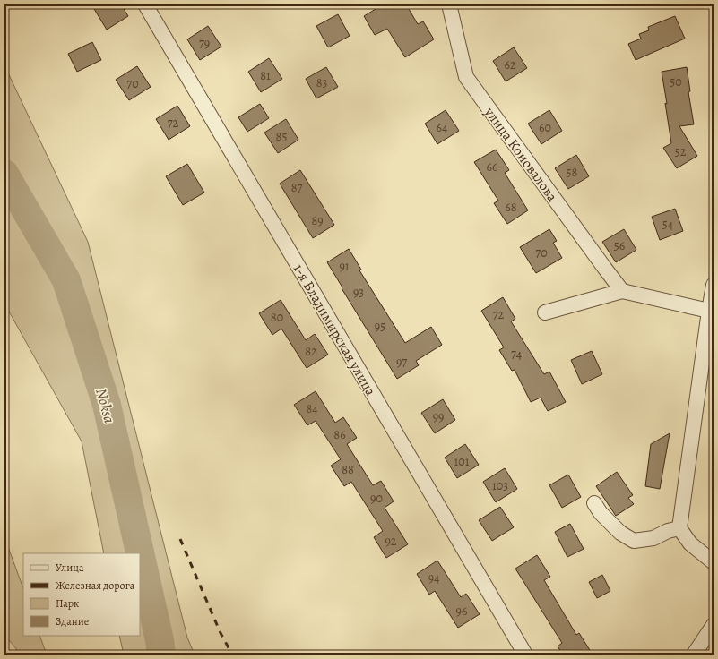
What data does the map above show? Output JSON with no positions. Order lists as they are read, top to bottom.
{
  "streets": {
    "street": ["улица Коновалова", "1-я Владимирская улица"]
  },
  "water": ["Noksa"],
  "house_numbers": [
    "79",
    "62",
    "81",
    "50",
    "83",
    "70",
    "72",
    "64",
    "60",
    "85",
    "52",
    "66",
    "58",
    "87",
    "68",
    "89",
    "54",
    "56",
    "70",
    "91",
    "93",
    "72",
    "80",
    "95",
    "82",
    "74",
    "97",
    "84",
    "99",
    "86",
    "101",
    "88",
    "103",
    "90",
    "92",
    "94",
    "96"
  ],
  "legend": [
    "Улица",
    "Железная дорога",
    "Парк",
    "Здание"
  ]
}
